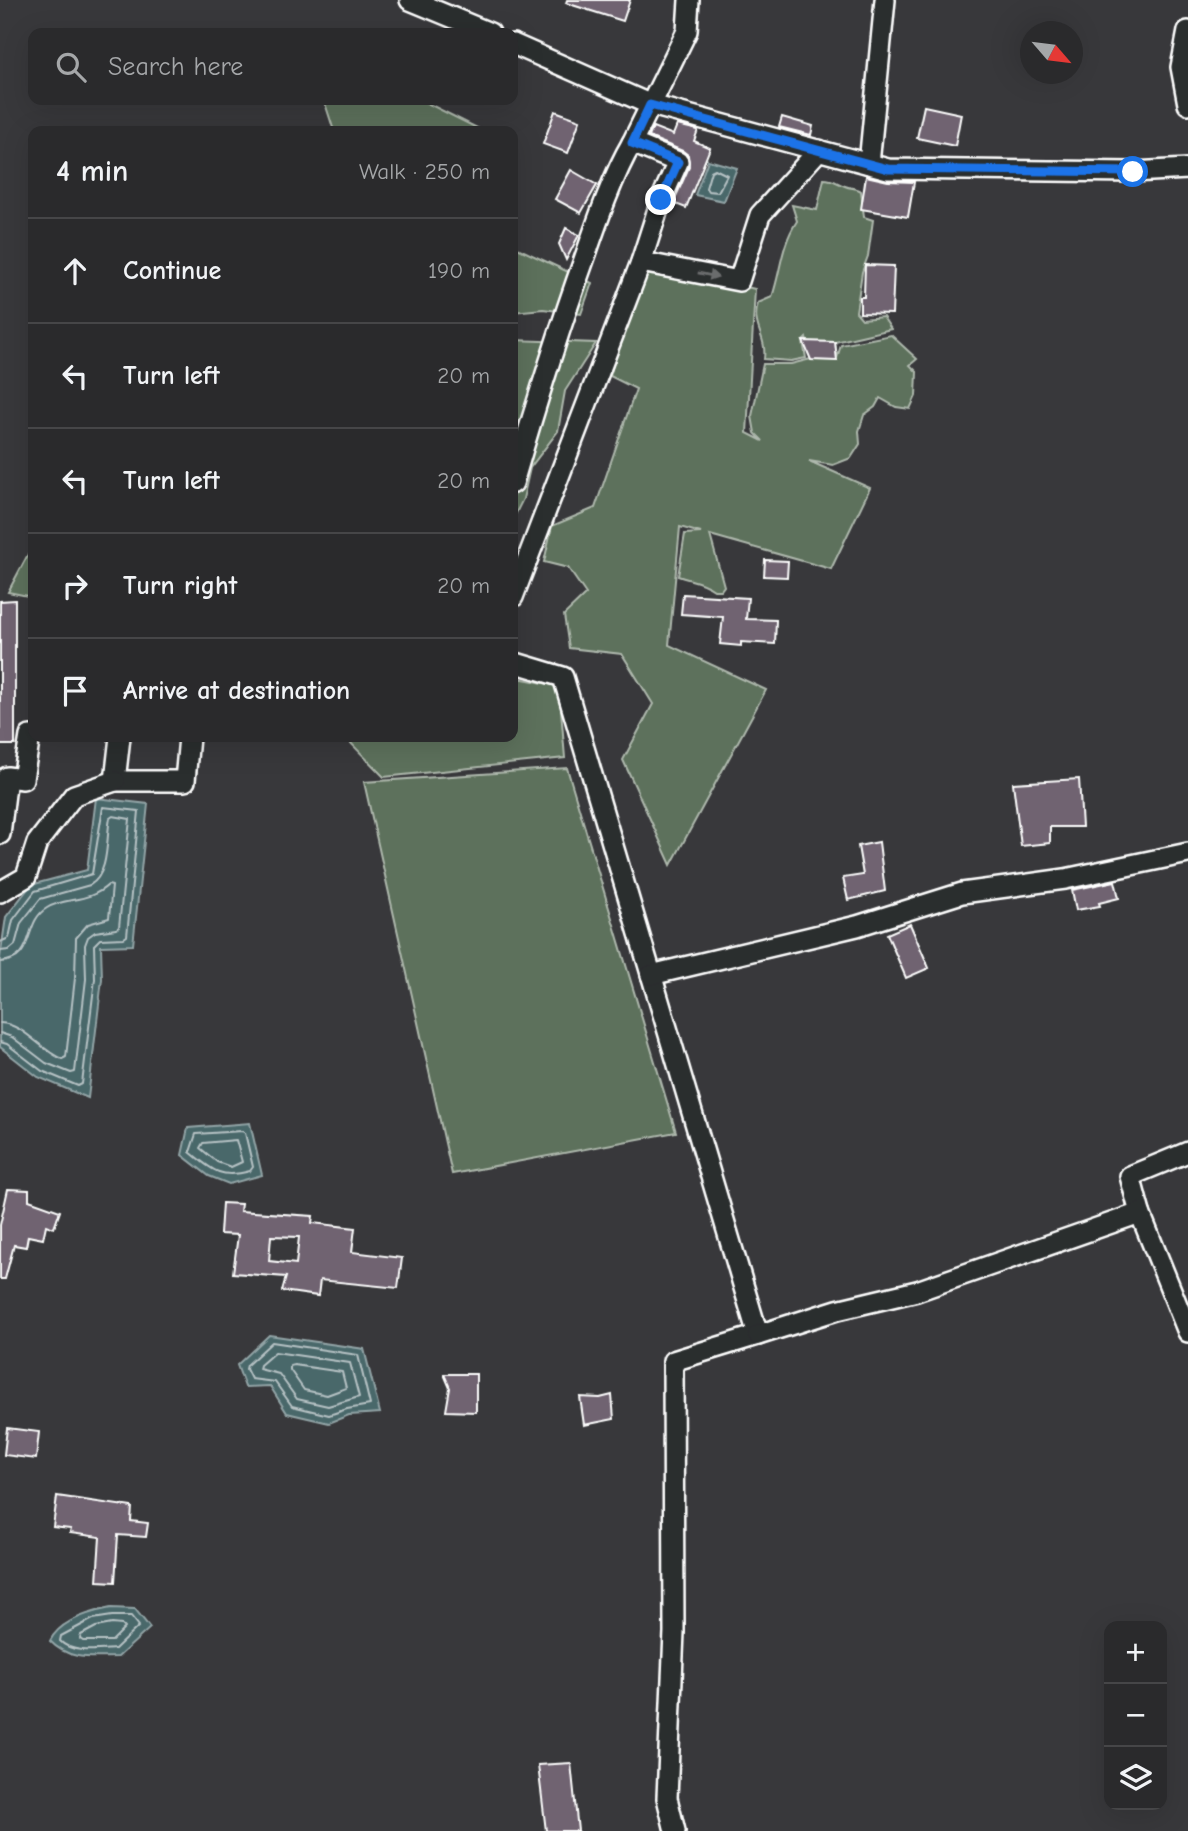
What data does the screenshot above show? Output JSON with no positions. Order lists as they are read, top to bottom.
{
  "north": "bottom right",
  "page": {
    "search": "Search here",
    "heading": ["4 min", "Walk · 250 m"],
    "list": [
      ["Continue", "190 m"],
      ["Turn left", "20 m"],
      ["Turn left", "20 m"],
      ["Turn right", "20 m"],
      "Arrive at destination"
    ],
    "map_buttons": ["+", "−"]
  }
}
